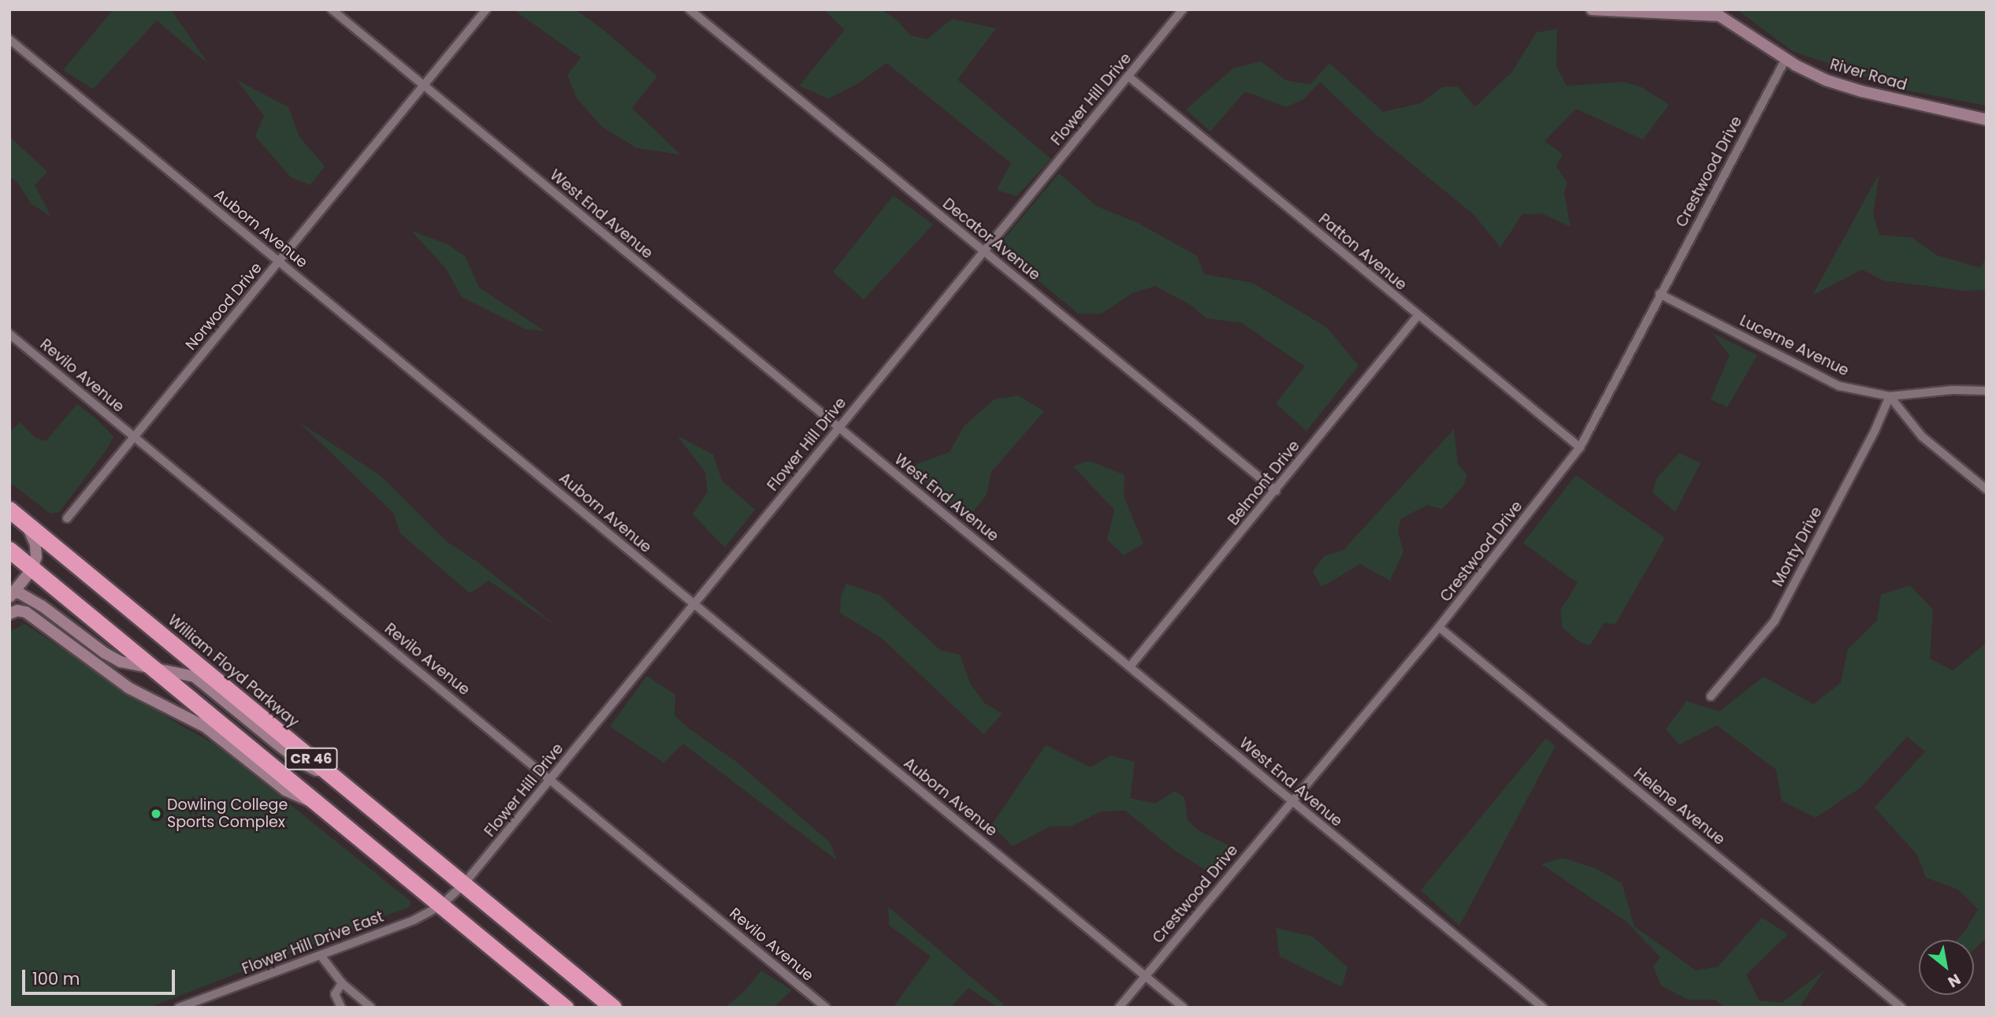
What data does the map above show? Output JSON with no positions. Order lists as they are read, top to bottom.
{
  "streets": {
    "highway": ["William Floyd Parkway", "CR 46"],
    "street": [
      "River Road",
      "Flower Hill Drive",
      "Crestwood Drive",
      "West End Avenue",
      "Auborn Avenue",
      "Decator Avenue",
      "Patton Avenue",
      "Norwood Drive",
      "Lucerne Avenue",
      "Revilo Avenue",
      "Belmont Drive",
      "Monty Drive",
      "Helene Avenue",
      "Flower Hill Drive East"
    ]
  },
  "crossings": [
    ["River Road", "Crestwood Drive"],
    ["Flower Hill Drive", "West End Avenue"],
    ["Flower Hill Drive", "Auborn Avenue"],
    ["Flower Hill Drive", "Decator Avenue"],
    ["Flower Hill Drive", "Patton Avenue"],
    ["Flower Hill Drive", "Revilo Avenue"],
    ["Flower Hill Drive", "William Floyd Parkway"],
    ["Flower Hill Drive", "Flower Hill Drive East"],
    ["Crestwood Drive", "West End Avenue"],
    ["Crestwood Drive", "Auborn Avenue"],
    ["Crestwood Drive", "Patton Avenue"],
    ["Crestwood Drive", "Lucerne Avenue"],
    ["Crestwood Drive", "Helene Avenue"],
    ["West End Avenue", "Norwood Drive"],
    ["West End Avenue", "Belmont Drive"],
    ["Auborn Avenue", "Norwood Drive"],
    ["Decator Avenue", "Belmont Drive"],
    ["Patton Avenue", "Belmont Drive"],
    ["Norwood Drive", "Revilo Avenue"],
    ["Lucerne Avenue", "Monty Drive"],
    ["William Floyd Parkway", "Flower Hill Drive East"]
  ],
  "places": ["Dowling College Sports Complex"],
  "scale_bar": "100 m",
  "north": "bottom right"
}
